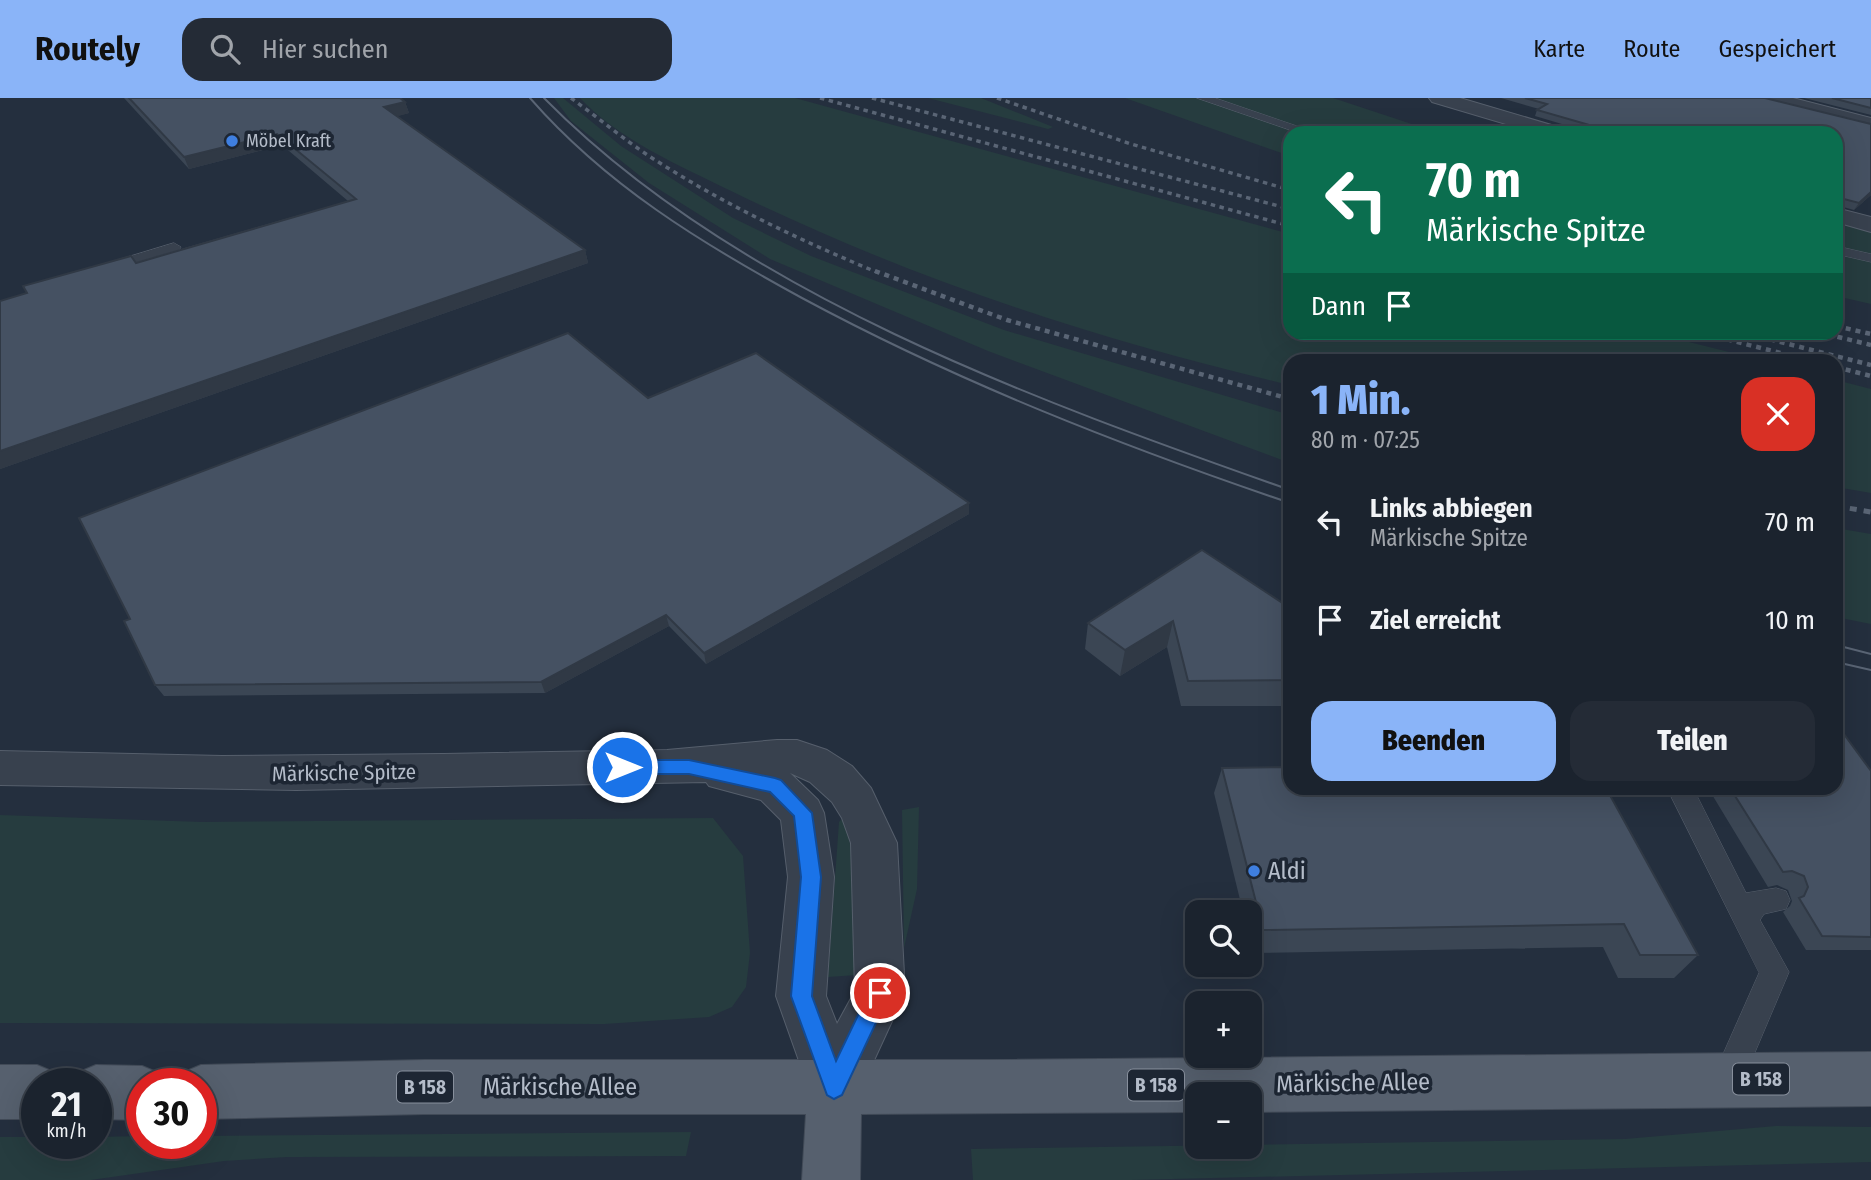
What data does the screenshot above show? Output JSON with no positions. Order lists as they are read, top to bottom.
{
  "streets": {
    "main road": ["B 158", "Märkische Allee"],
    "street": ["Märkische Spitze"]
  },
  "crossings": [
    ["Märkische Spitze", "Märkische Allee"]
  ],
  "places": ["Möbel Kraft", "Aldi"],
  "page": {
    "header": "Routely",
    "search": "Hier suchen",
    "nav": ["Karte", "Route", "Gespeichert"],
    "turn": ["70 m", "Märkische Spitze"],
    "then": "Dann",
    "heading": ["1 Min.", "80 m · 07:25"],
    "list": [
      {
        "name": "Links abbiegen",
        "note": "Märkische Spitze",
        "value": "70 m"
      },
      {
        "name": "Ziel erreicht",
        "value": "10 m"
      }
    ],
    "buttons": ["Beenden", "Teilen"],
    "map_buttons": ["+", "−"],
    "speed": "21 km/h",
    "limit": "30"
  }
}
